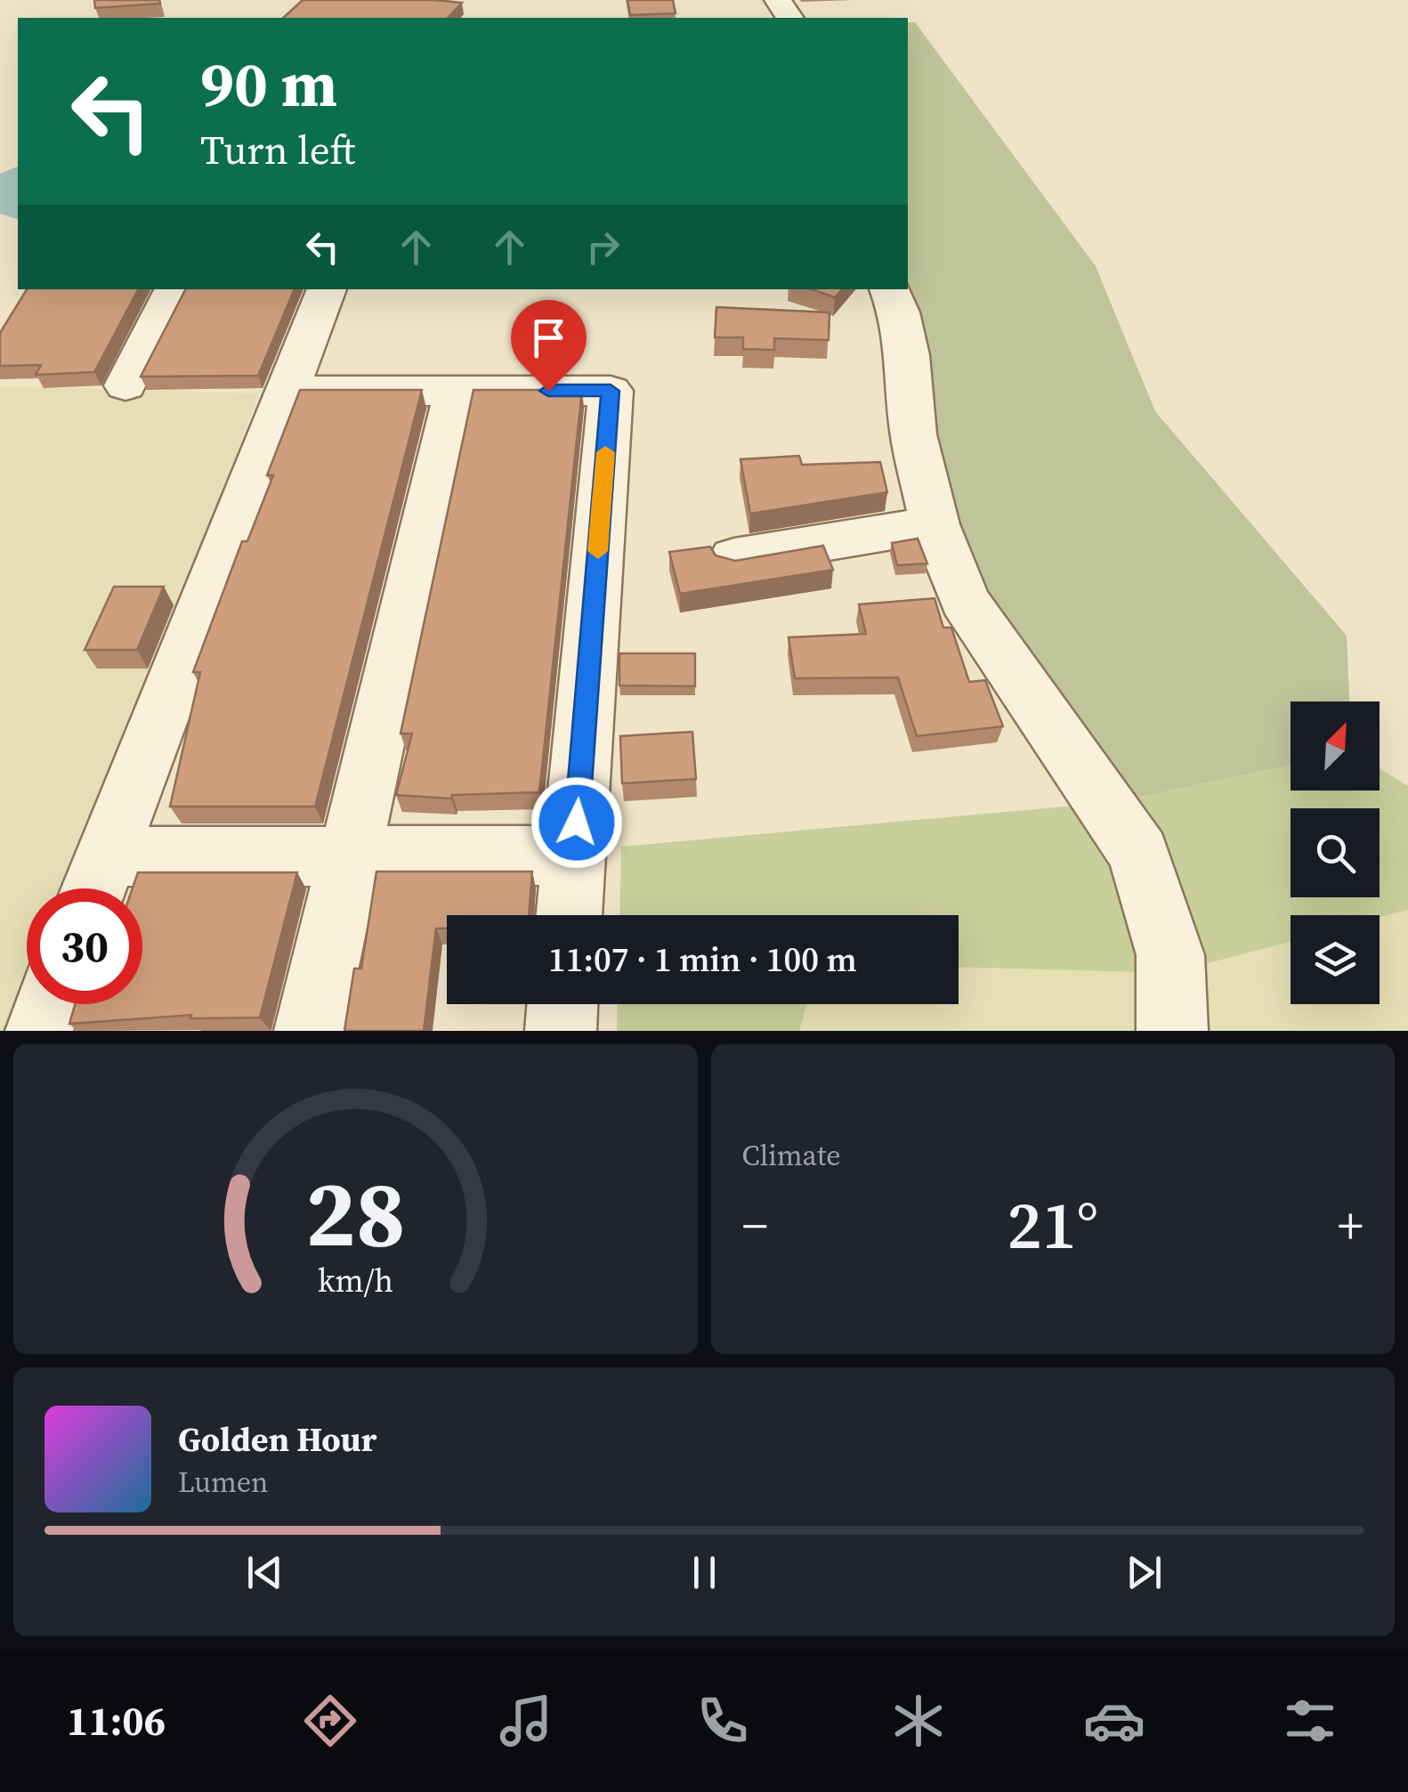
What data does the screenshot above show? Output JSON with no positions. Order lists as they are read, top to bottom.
{
  "north": "top right",
  "page": {
    "turn": ["90 m", "Turn left"],
    "limit": "30",
    "trip": "11:07 · 1 min · 100 m",
    "tile": "Climate",
    "heat": ["−", "21°", "+"],
    "song": ["Golden Hour", "Lumen"],
    "tabs": "11:06",
    "gauge": ["28", "km/h"]
  }
}
